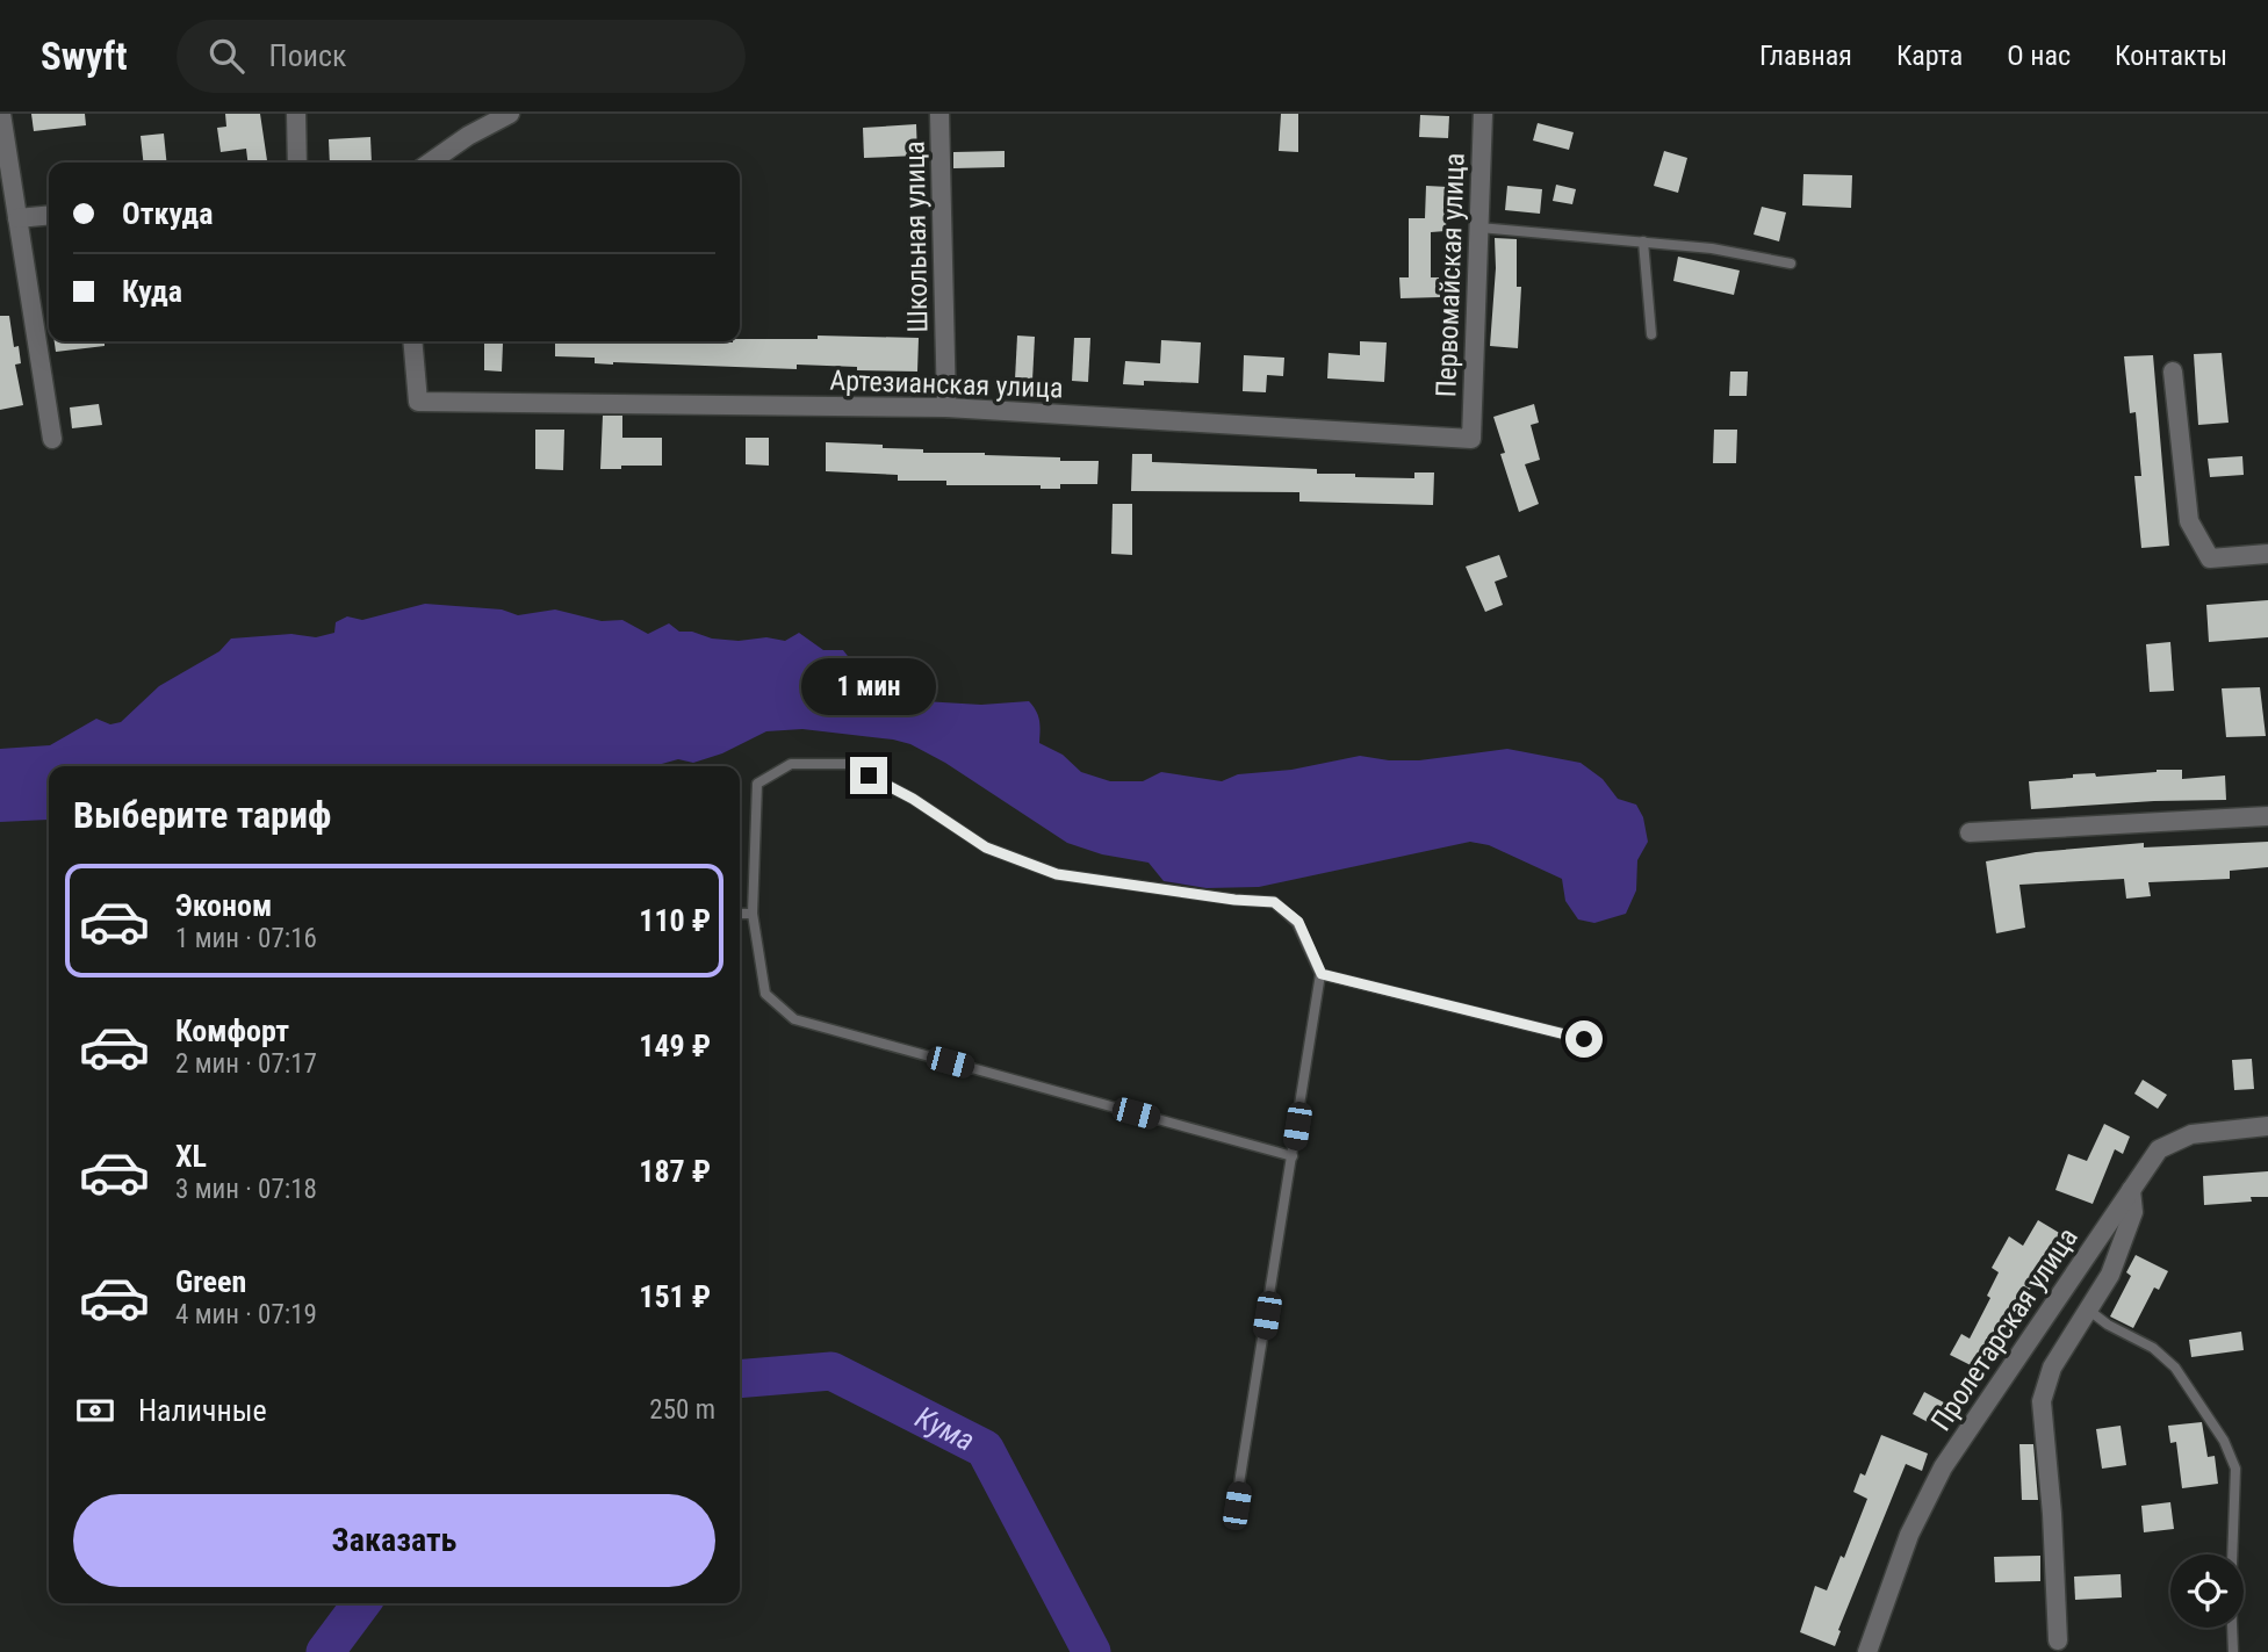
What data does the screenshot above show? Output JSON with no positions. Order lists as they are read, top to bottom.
{
  "streets": {
    "street": [
      "Школьная улица",
      "Первомайская улица",
      "Артезианская улица",
      "Пролетарская улица"
    ]
  },
  "crossings": [
    ["Школьная улица", "Артезианская улица"],
    ["Первомайская улица", "Артезианская улица"]
  ],
  "water": ["Кума"],
  "page": {
    "header": "Swyft",
    "search": "Поиск",
    "nav": [
      "Главная",
      "Карта",
      "О нас",
      "Контакты"
    ],
    "banner": ["Откуда", "Куда"],
    "bubble": "1 мин",
    "heading": "Выберите тариф",
    "list": [
      {
        "name": "Эконом",
        "note": "1 мин · 07:16",
        "value": "110 ₽"
      },
      {
        "name": "Комфорт",
        "note": "2 мин · 07:17",
        "value": "149 ₽"
      },
      {
        "name": "XL",
        "note": "3 мин · 07:18",
        "value": "187 ₽"
      },
      {
        "name": "Green",
        "note": "4 мин · 07:19",
        "value": "151 ₽"
      }
    ],
    "pay": ["Наличные", "250 m"],
    "buttons": "Заказать"
  }
}
